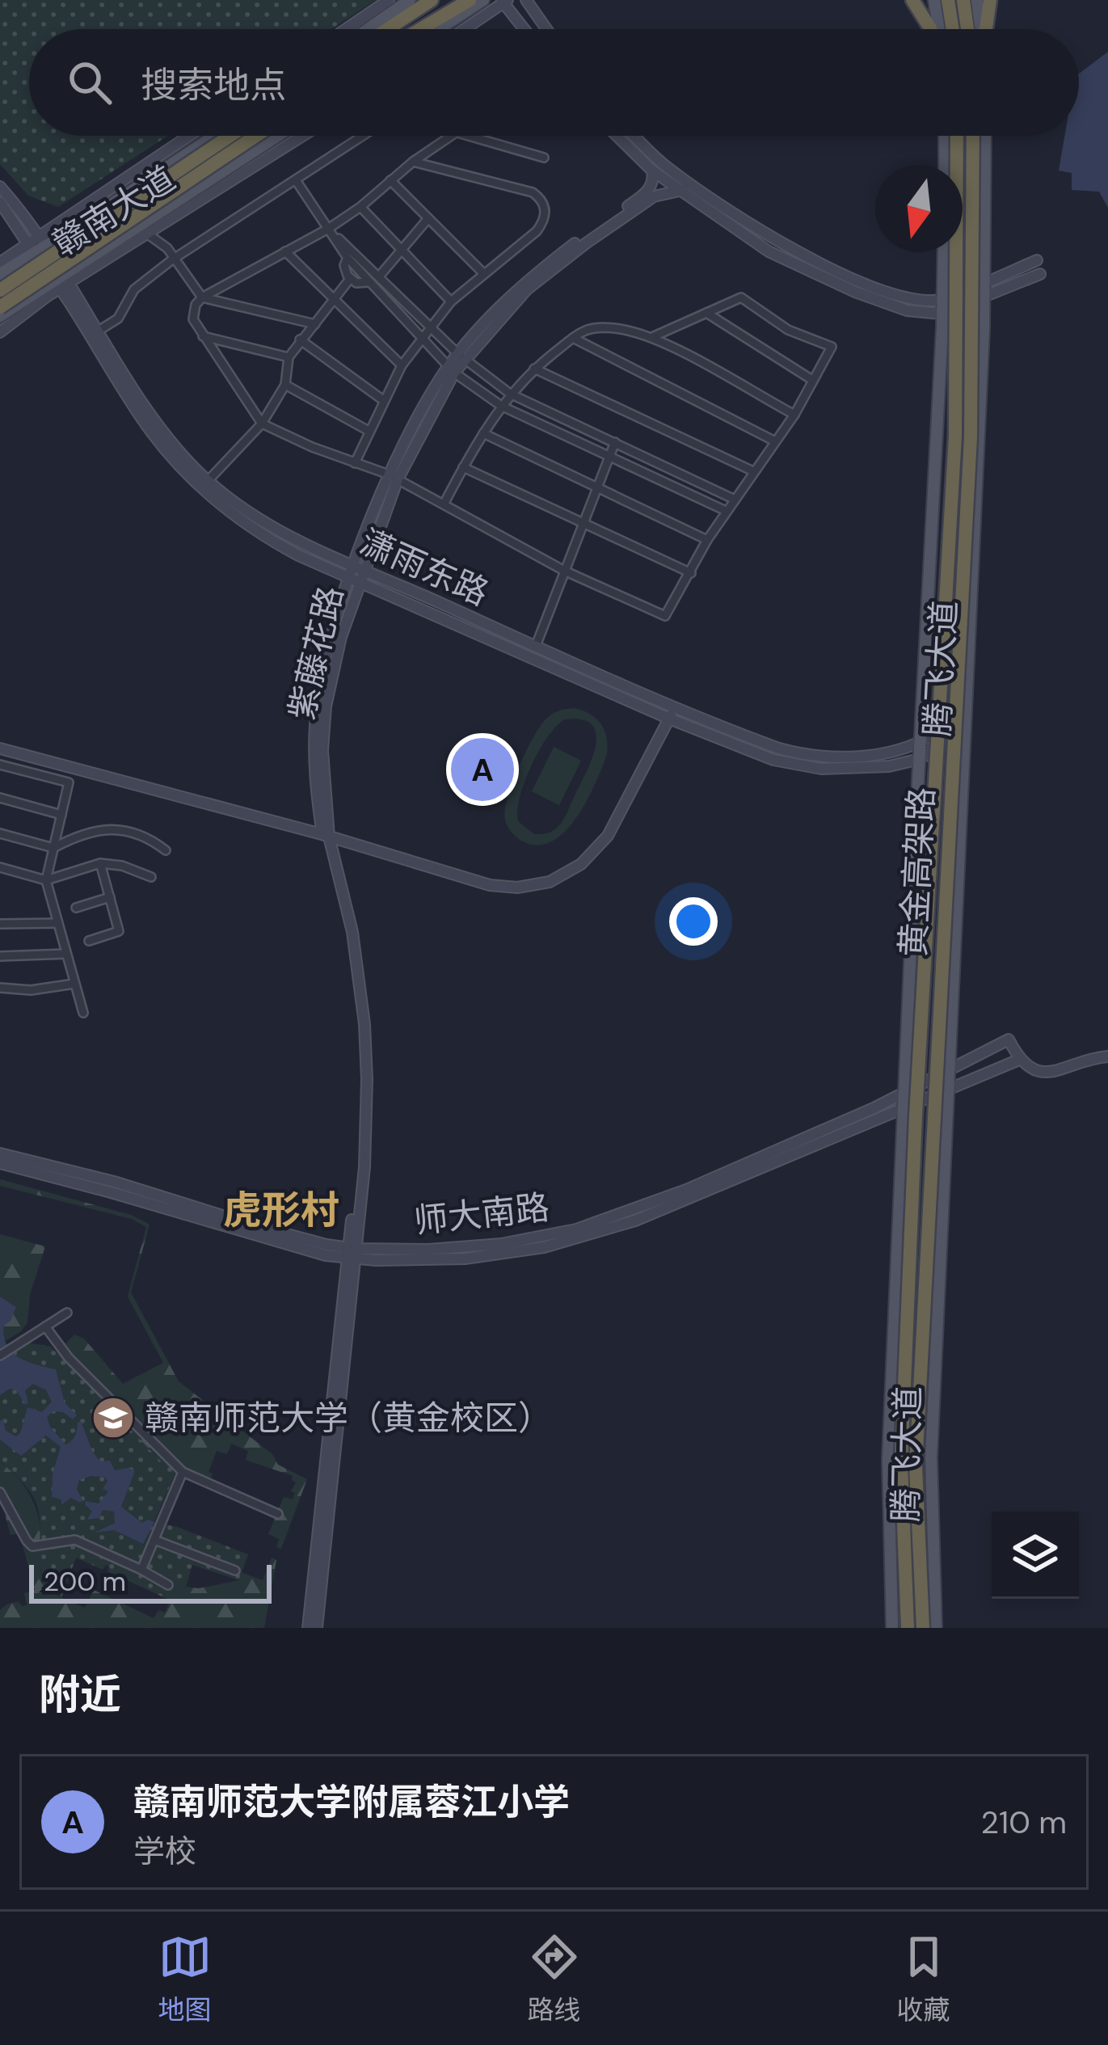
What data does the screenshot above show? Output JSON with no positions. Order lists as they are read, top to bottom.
{
  "streets": {
    "highway": ["黄金高架路"],
    "main road": [
      "赣南大道",
      "潇雨东路",
      "紫藤花路",
      "腾飞大道",
      "师大南路"
    ]
  },
  "crossings": [
    ["赣南大道", "潇雨东路"],
    ["潇雨东路", "紫藤花路"],
    ["潇雨东路", "腾飞大道"],
    ["紫藤花路", "师大南路"],
    ["腾飞大道", "师大南路"]
  ],
  "districts": ["虎形村"],
  "places": {
    "school or university": ["赣南师范大学（黄金校区）"]
  },
  "scale_bar": "200 m",
  "north": "bottom",
  "page": {
    "search": "搜索地点",
    "pins": "A",
    "scale": "200 m",
    "heading": "附近",
    "list": [
      {
        "mark": "A",
        "name": "赣南师范大学附属蓉江小学",
        "note": "学校",
        "value": "210 m"
      }
    ],
    "nav": ["地图", "路线", "收藏"]
  }
}
